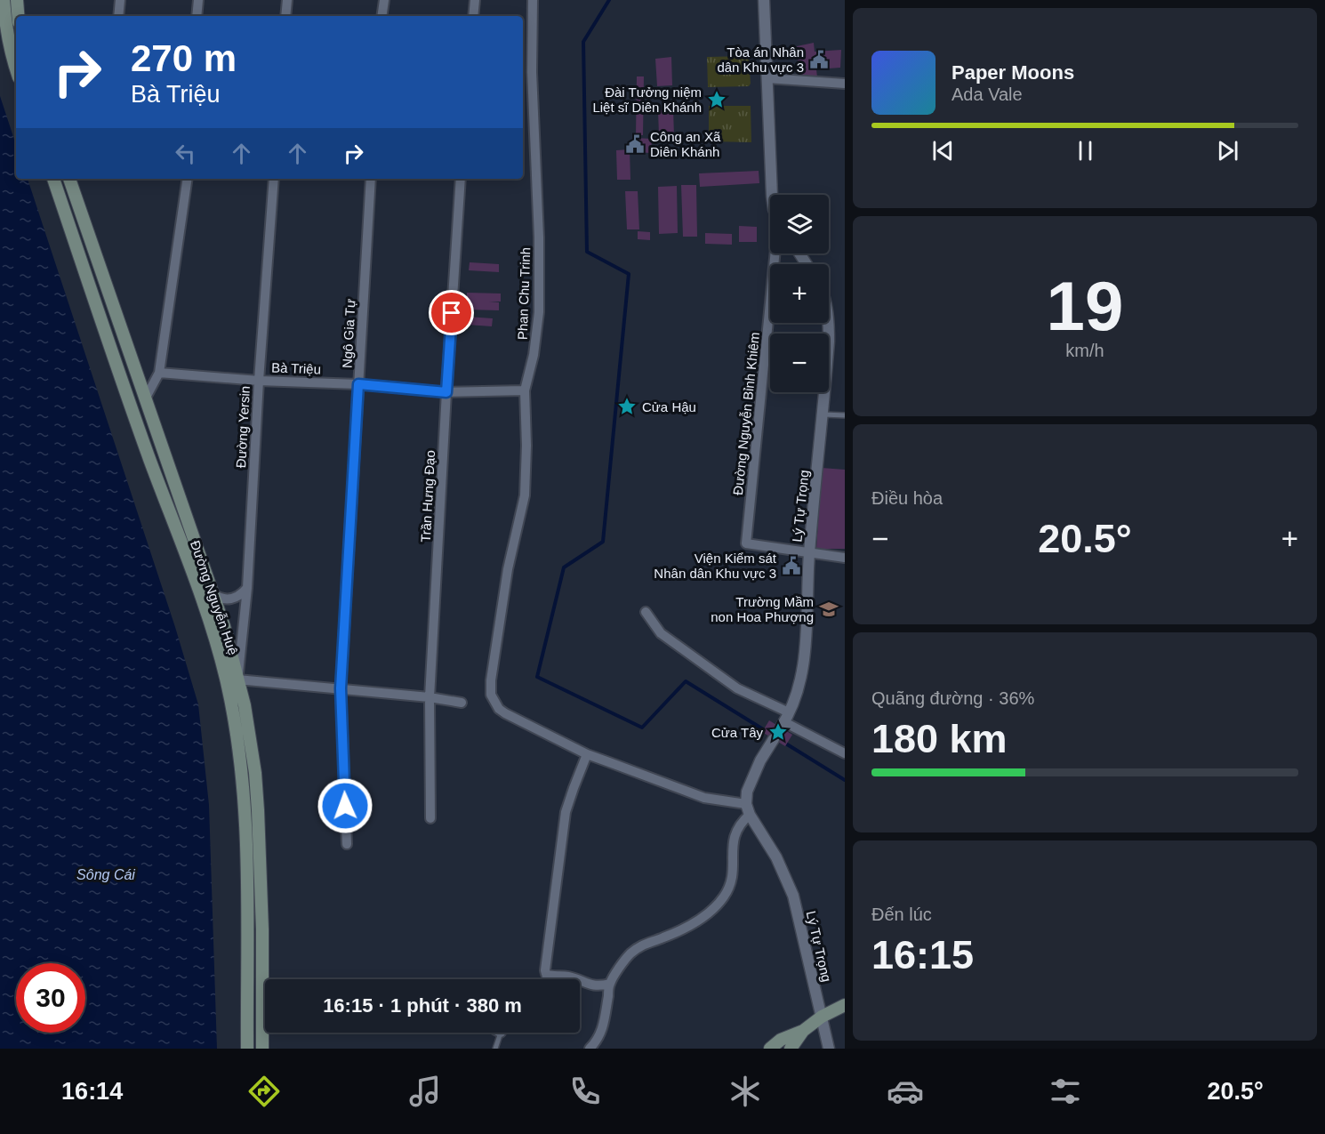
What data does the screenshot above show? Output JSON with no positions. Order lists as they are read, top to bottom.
{
  "streets": {
    "main road": ["Đường Nguyễn Huệ"],
    "street": [
      "Phan Chu Trinh",
      "Ngô Gia Tự",
      "Bà Triệu",
      "Đường Nguyễn Bỉnh Khiêm",
      "Đường Yersin",
      "Trần Hưng Đạo",
      "Lý Tự Trọng"
    ]
  },
  "crossings": [
    ["Phan Chu Trinh", "Bà Triệu"],
    ["Ngô Gia Tự", "Bà Triệu"],
    ["Bà Triệu", "Đường Yersin"],
    ["Bà Triệu", "Trần Hưng Đạo"],
    ["Đường Nguyễn Bỉnh Khiêm", "Lý Tự Trọng"],
    ["Đường Yersin", "Đường Nguyễn Huệ"]
  ],
  "water": ["Sông Cái"],
  "places": {
    "public building": ["Tòa án Nhân dân Khu vực 3", "Công an Xã Diên Khánh", "Viện Kiểm sát Nhân dân Khu vực 3"],
    "place": ["Đài Tưởng niệm Liệt sĩ Diên Khánh", "Cửa Hậu", "Cửa Tây"],
    "school or university": ["Trường Mầm non Hoa Phượng"]
  },
  "page": {
    "turn": ["270 m", "Bà Triệu"],
    "song": ["Paper Moons", "Ada Vale"],
    "map_buttons": ["+", "−"],
    "tile": [
      ["19", "km/h"],
      "Điều hòa",
      ["Quãng đường · 36%", "180 km"],
      ["Đến lúc", "16:15"]
    ],
    "heat": ["−", "20.5°", "+"],
    "limit": "30",
    "trip": "16:15 · 1 phút · 380 m",
    "tabs": ["16:14", "20.5°"]
  }
}
